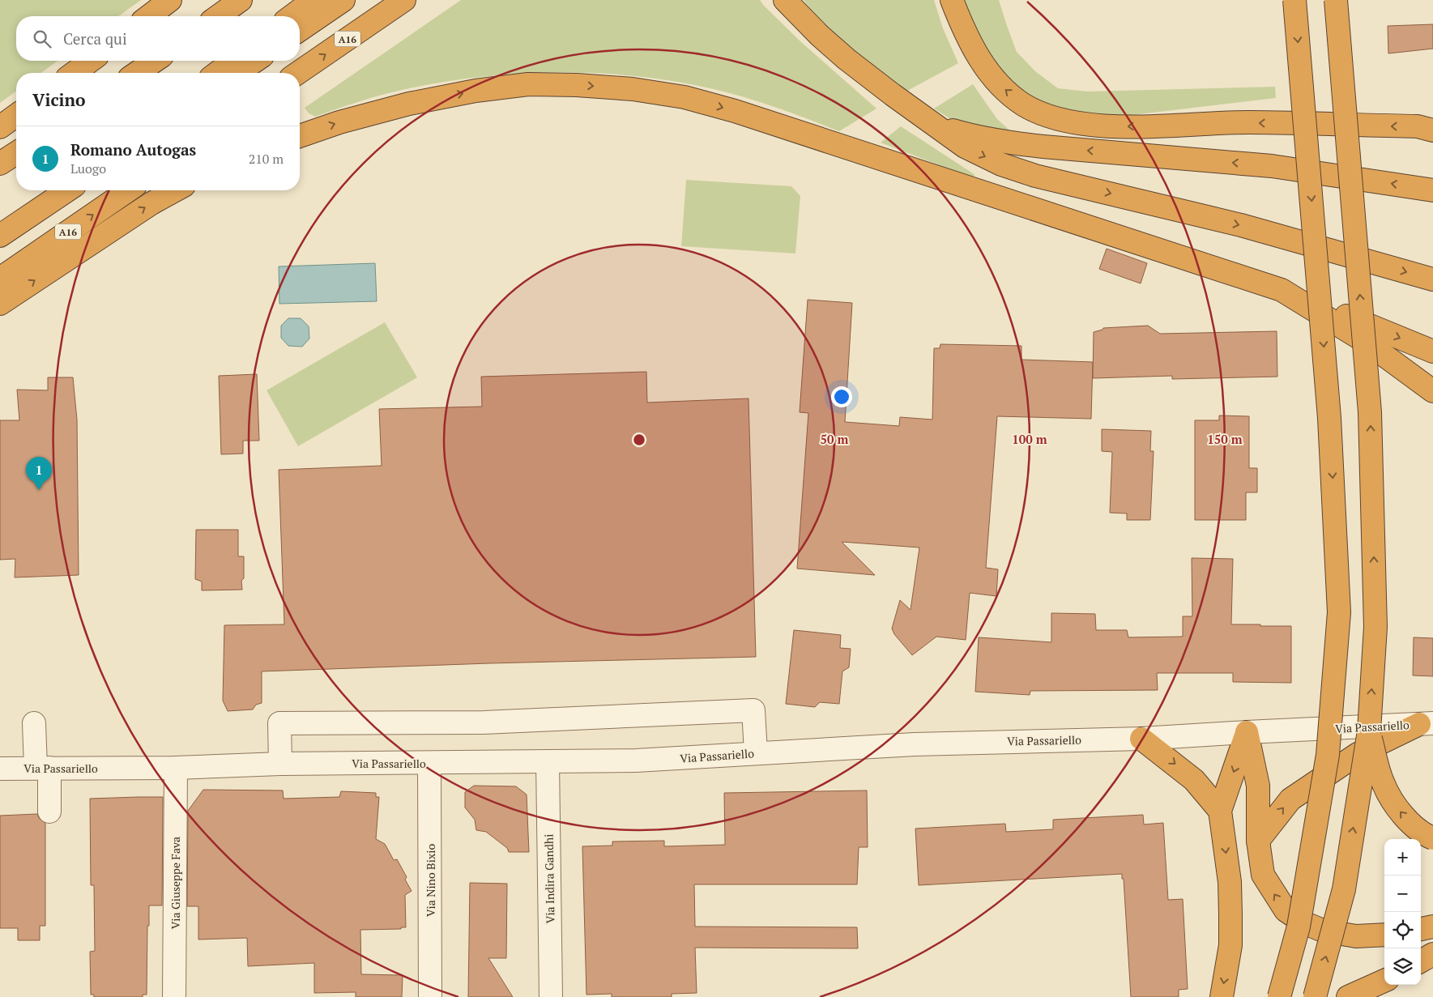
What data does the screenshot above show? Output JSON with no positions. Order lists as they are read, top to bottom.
{
  "streets": {
    "highway": ["A16"],
    "street": [
      "Via Passariello",
      "Via Indira Gandhi",
      "Via Nino Bixio",
      "Via Giuseppe Fava"
    ]
  },
  "crossings": [
    ["Via Passariello", "Via Indira Gandhi"],
    ["Via Passariello", "Via Nino Bixio"],
    ["Via Passariello", "Via Giuseppe Fava"]
  ],
  "page": {
    "search": "Cerca qui",
    "heading": "Vicino",
    "list": [
      {
        "mark": "1",
        "name": "Romano Autogas",
        "note": "Luogo",
        "value": "210 m"
      }
    ],
    "pins": "1",
    "map_buttons": ["+", "−"]
  },
  "rings": ["50 m", "100 m", "150 m"]
}
